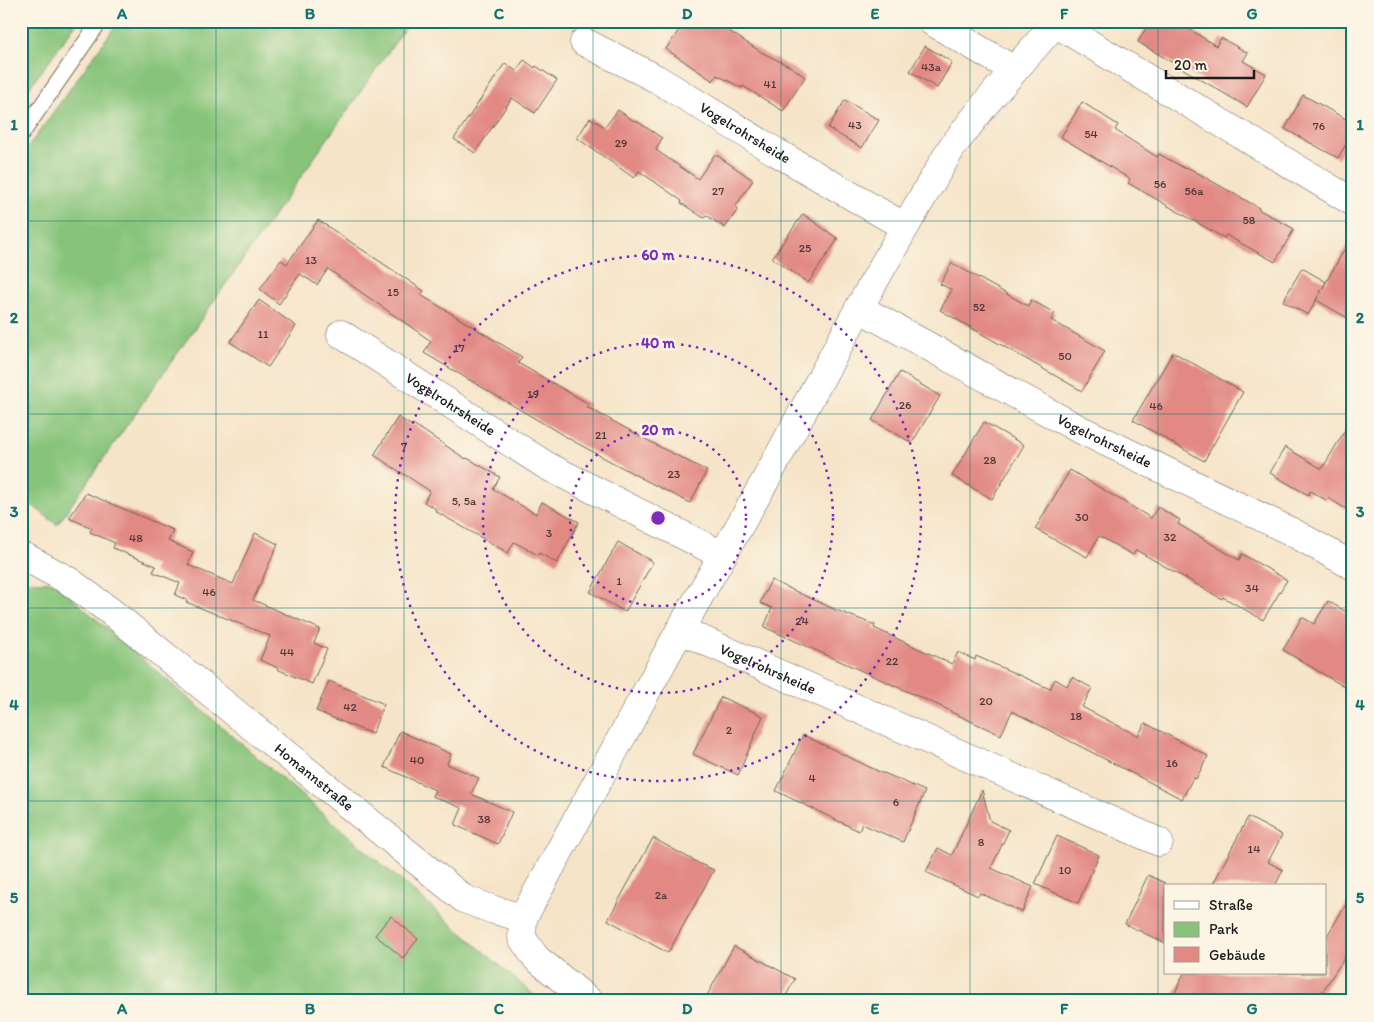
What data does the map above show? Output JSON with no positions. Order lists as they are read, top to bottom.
{
  "streets": {
    "street": ["Vogelrohrsheide", "Homannstraße"]
  },
  "house_numbers": [
    "43a",
    "41",
    "43",
    "76",
    "54",
    "29",
    "56",
    "27",
    "56a",
    "58",
    "25",
    "13",
    "15",
    "52",
    "11",
    "17",
    "50",
    "19",
    "26",
    "46",
    "21",
    "7",
    "28",
    "23",
    "5, 5a",
    "30",
    "3",
    "32",
    "48",
    "1",
    "34",
    "46",
    "24",
    "44",
    "22",
    "20",
    "42",
    "18",
    "2",
    "40",
    "16",
    "4",
    "6",
    "38",
    "8",
    "14",
    "10",
    "2a"
  ],
  "legend": ["Straße", "Park", "Gebäude"],
  "scale_bar": "20 m",
  "grid": {
    "columns": [
      "A",
      "B",
      "C",
      "D",
      "E",
      "F",
      "G"
    ],
    "rows": [
      "1",
      "2",
      "3",
      "4",
      "5"
    ]
  },
  "rings": ["60 m", "40 m", "20 m"]
}
